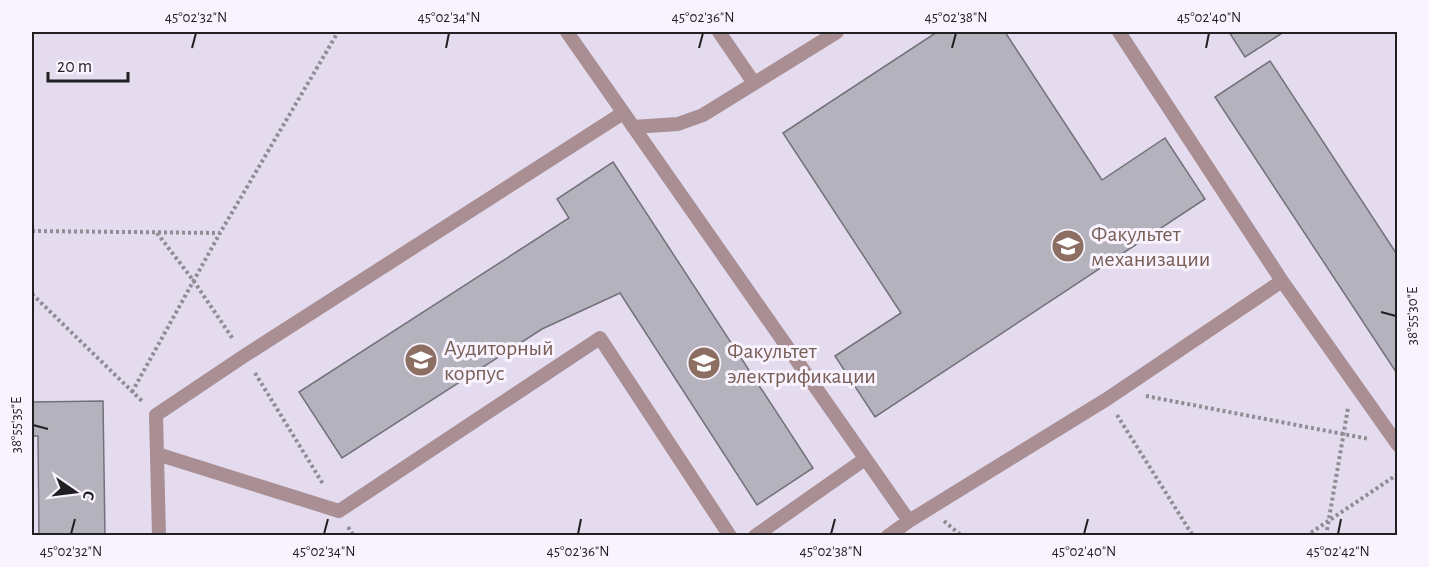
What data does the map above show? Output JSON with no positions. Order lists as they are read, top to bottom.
{
  "places": {
    "school or university": ["Факультет механизации", "Аудиторный корпус", "Факультет электрификации"]
  },
  "scale_bar": "20 m",
  "north": "right",
  "coordinates": [
    "45°02'32\"N",
    "45°02'34\"N",
    "45°02'36\"N",
    "45°02'38\"N",
    "45°02'40\"N",
    "38°55'30\"E",
    "38°55'35\"E",
    "45°02'42\"N"
  ]
}
